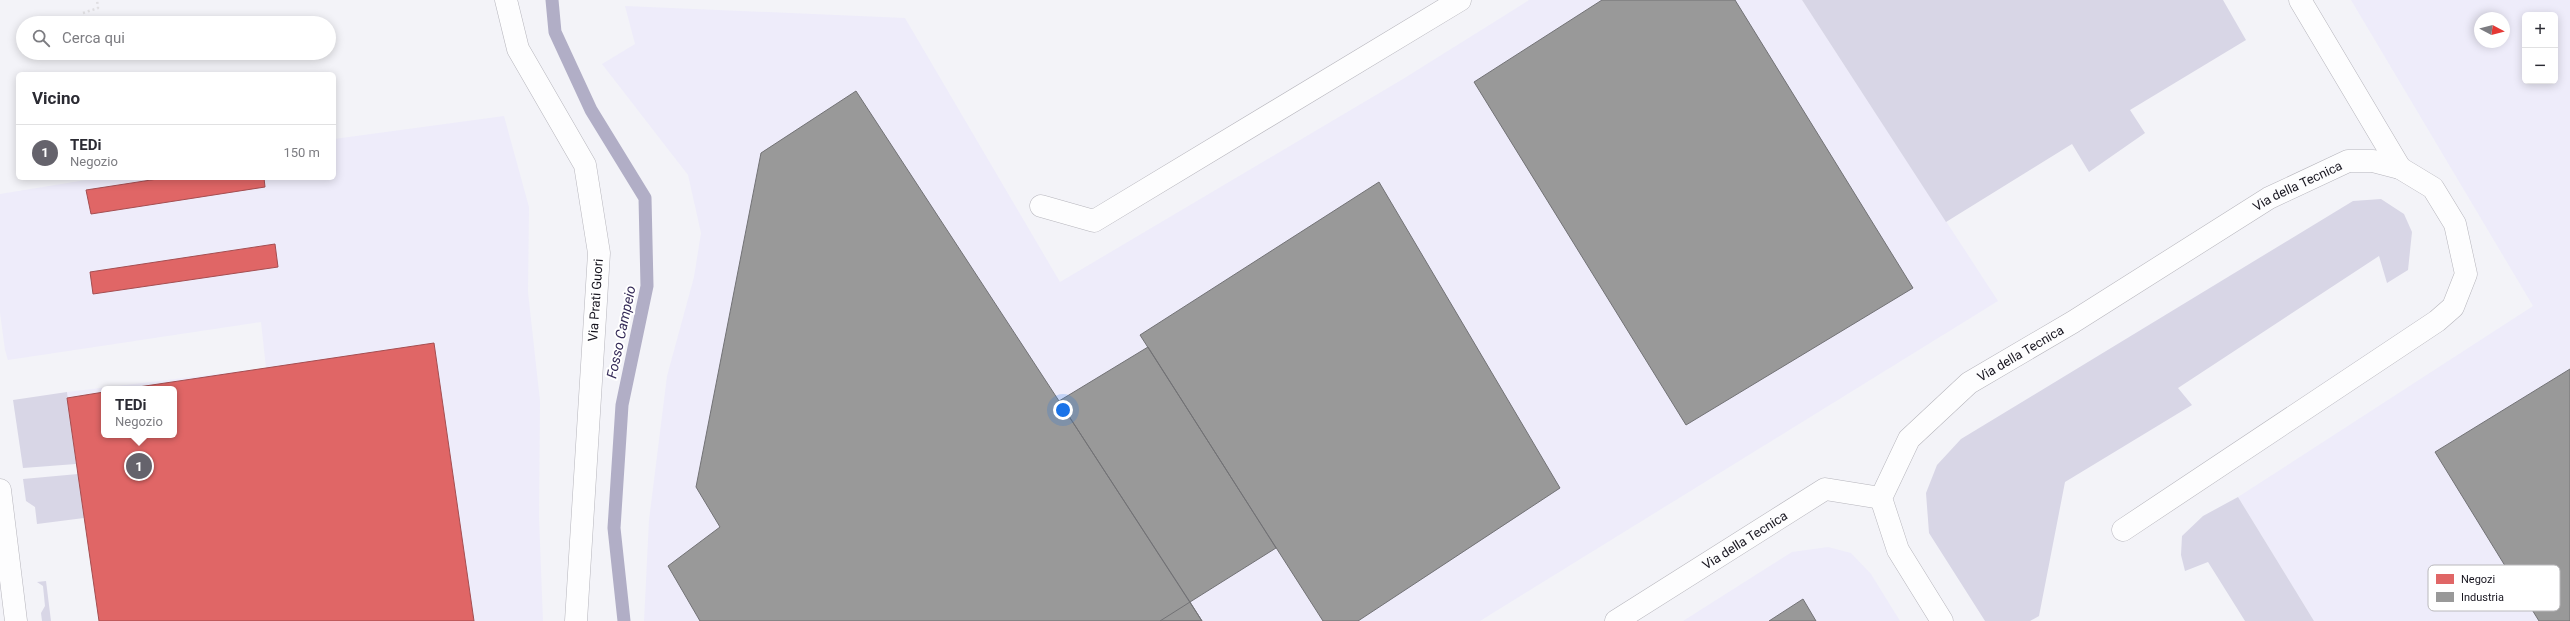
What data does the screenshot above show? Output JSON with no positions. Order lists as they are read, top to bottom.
{
  "streets": {
    "street": ["Via della Tecnica", "Via Prati Guori"]
  },
  "water": ["Fosso Campeio"],
  "legend": ["Negozi", "Industria"],
  "north": "right",
  "page": {
    "map_buttons": ["+", "−"],
    "search": "Cerca qui",
    "heading": "Vicino",
    "list": [
      {
        "mark": "1",
        "name": "TEDi",
        "note": "Negozio",
        "value": "150 m"
      }
    ],
    "popup": ["TEDi", "Negozio"],
    "pins": "1"
  }
}
